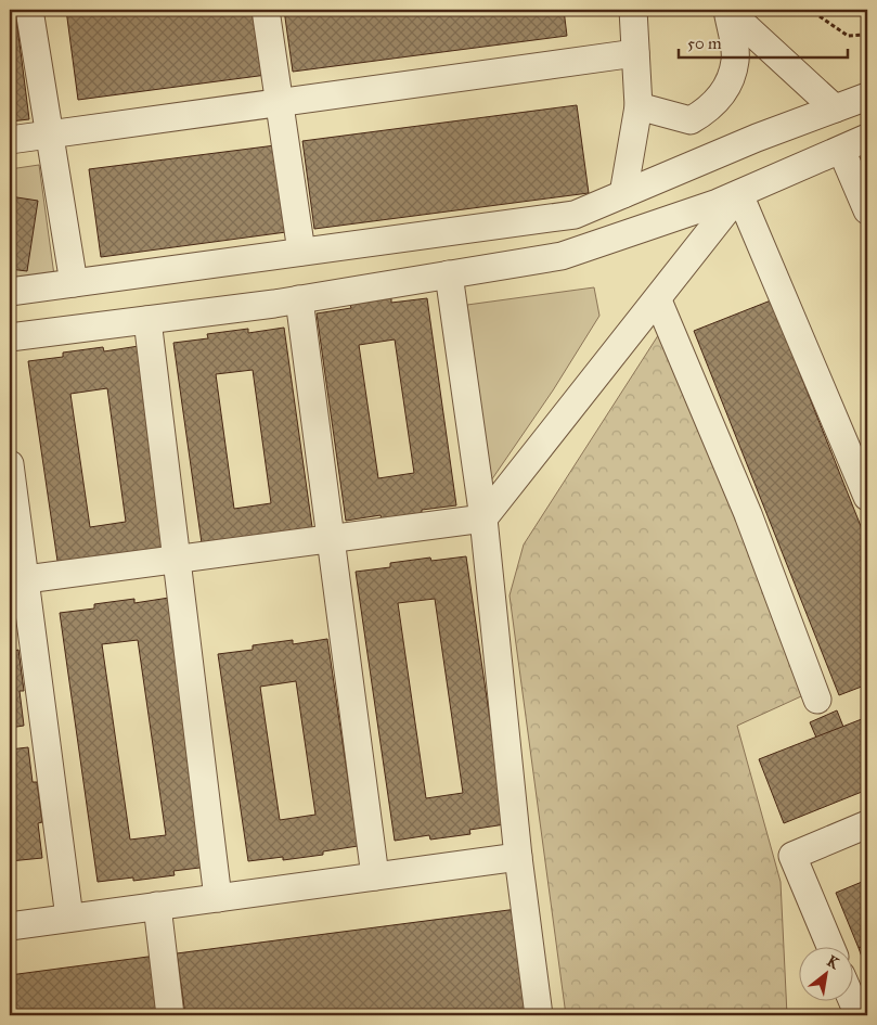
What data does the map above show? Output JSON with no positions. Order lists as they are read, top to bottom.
{
  "scale_bar": "50 m",
  "north": "top right"
}
